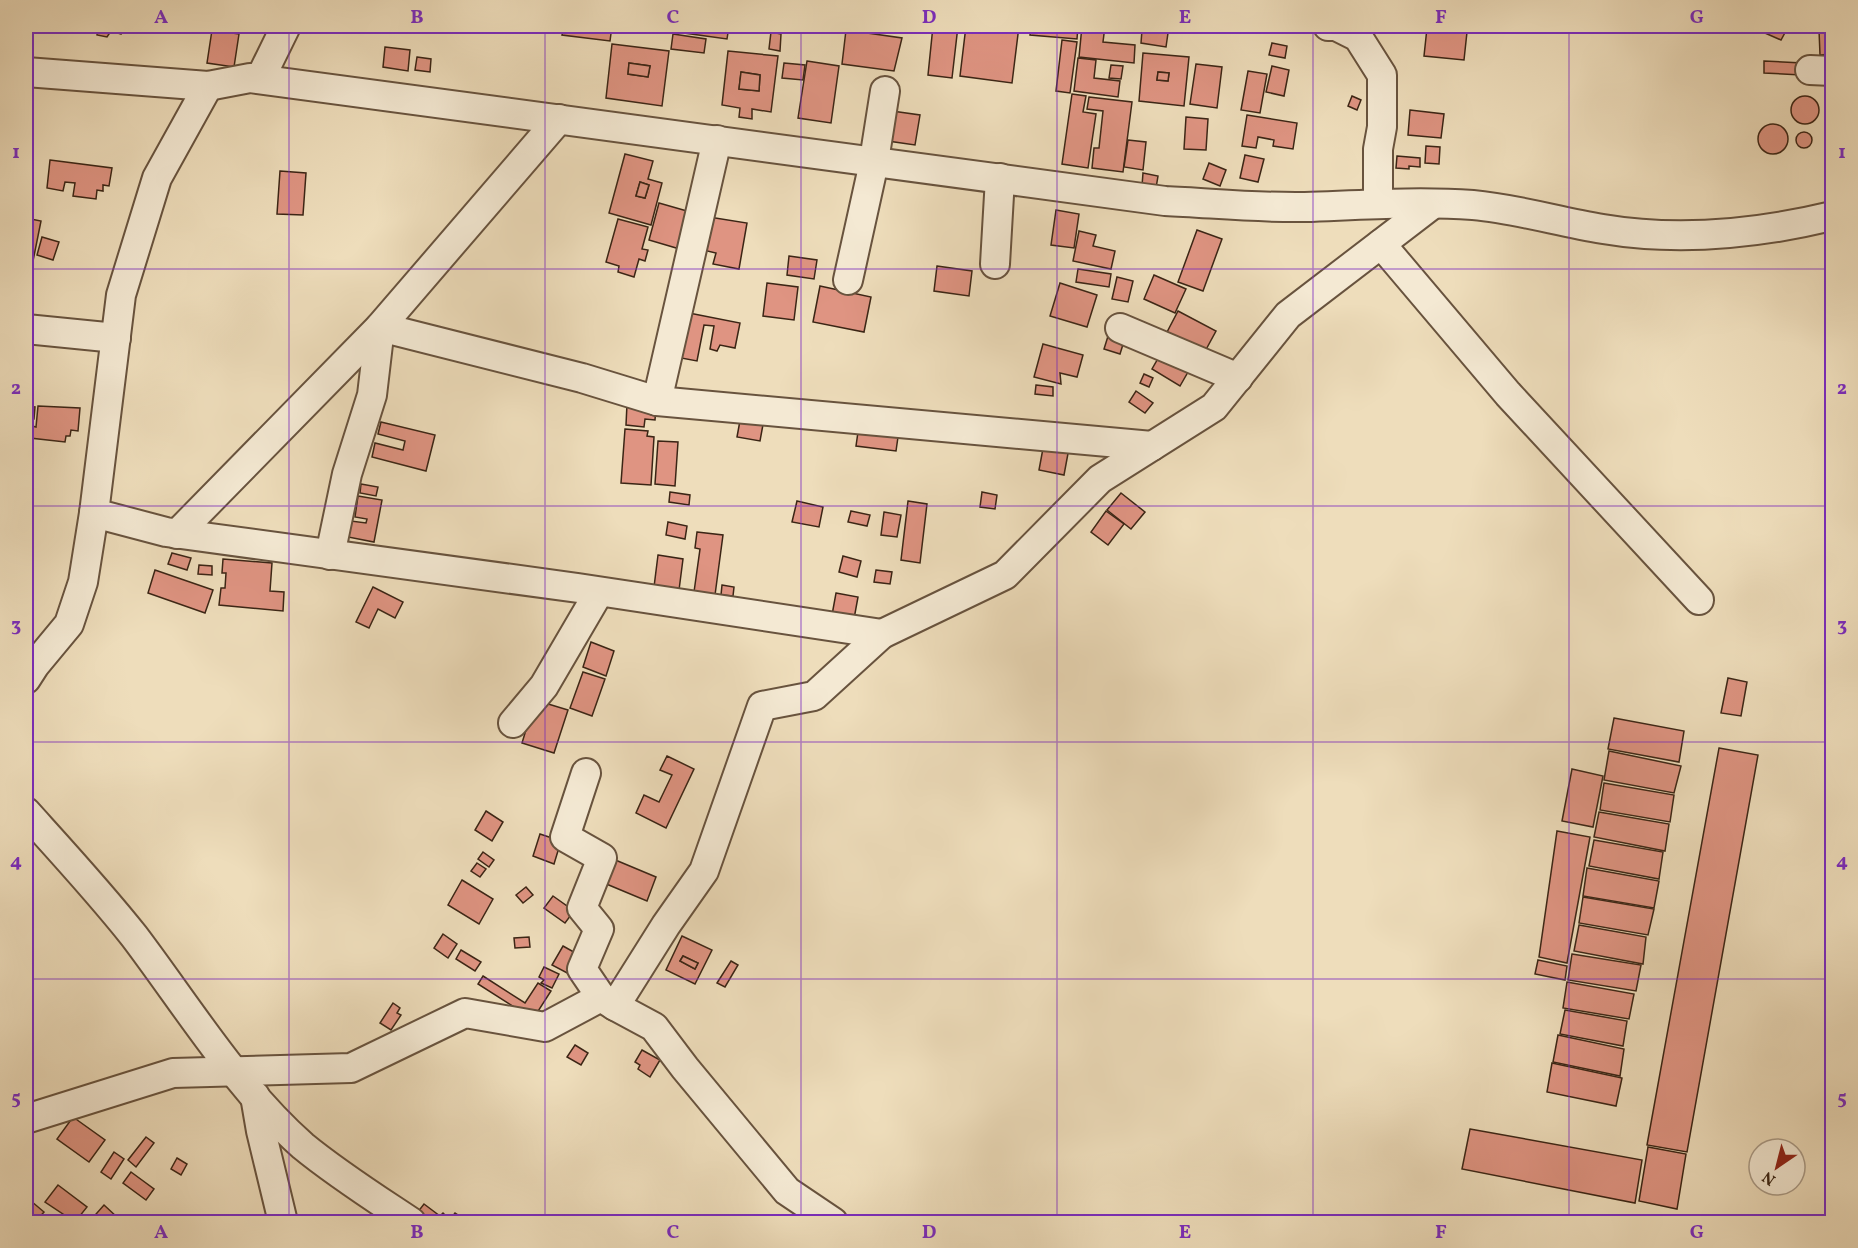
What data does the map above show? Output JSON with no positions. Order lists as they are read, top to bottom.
{
  "north": "bottom left",
  "grid": {
    "columns": [
      "A",
      "B",
      "C",
      "D",
      "E",
      "F",
      "G"
    ],
    "rows": [
      "1",
      "2",
      "3",
      "4",
      "5"
    ]
  }
}
